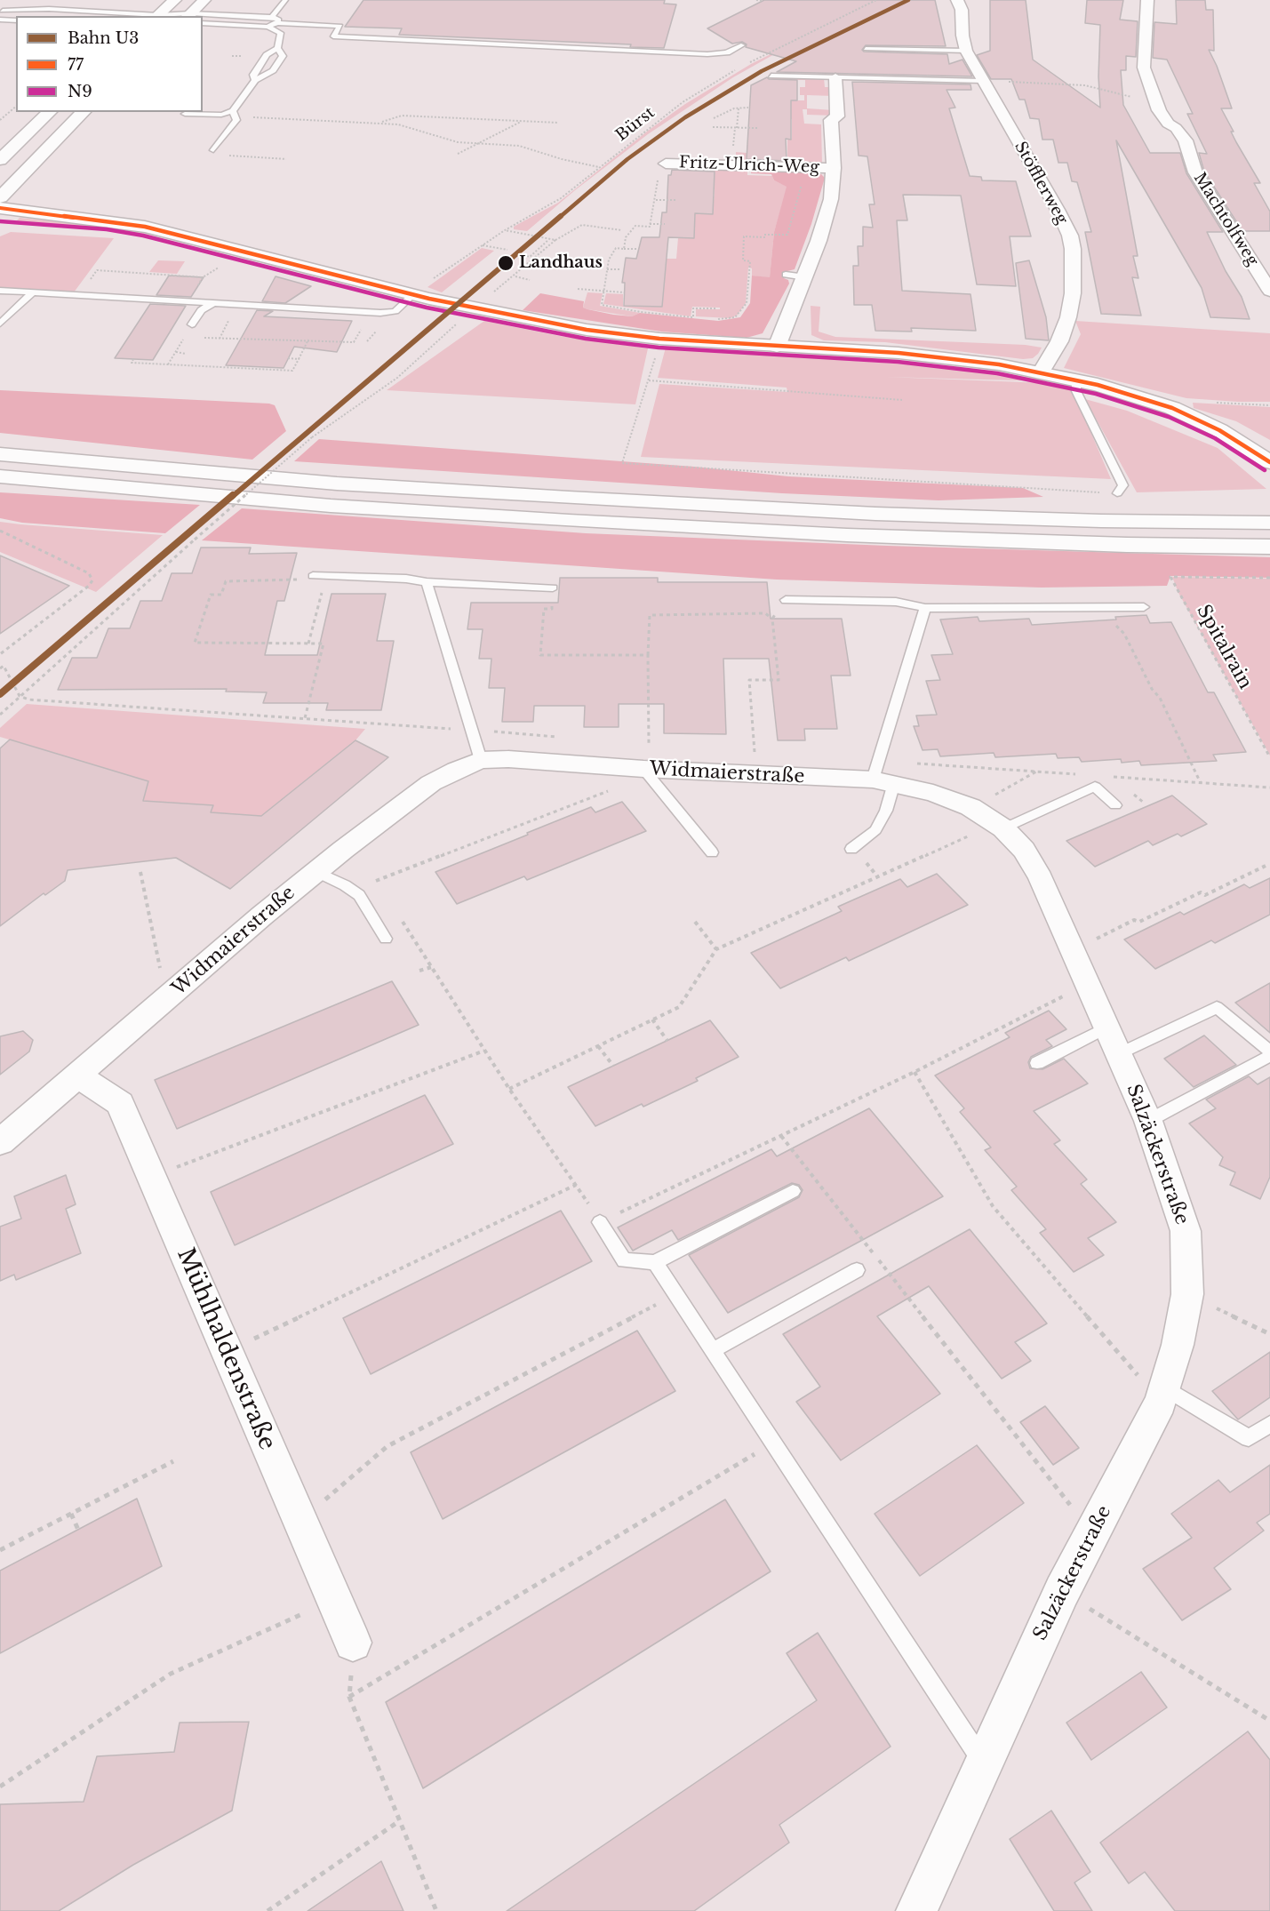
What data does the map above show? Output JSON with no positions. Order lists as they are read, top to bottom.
{
  "streets": {
    "street": [
      "Fritz-Ulrich-Weg",
      "Stöfflerweg",
      "Machtolfweg",
      "Widmaierstraße",
      "Salzäckerstraße",
      "Mühlhaldenstraße"
    ],
    "path": ["Bürst", "Spitalrain"]
  },
  "crossings": [
    ["Widmaierstraße", "Salzäckerstraße"],
    ["Widmaierstraße", "Mühlhaldenstraße"]
  ],
  "places": ["Landhaus"],
  "lines": ["rail line U3", "transit line 77", "transit line N9"],
  "legend": ["Bahn U3", "77", "N9"]
}
